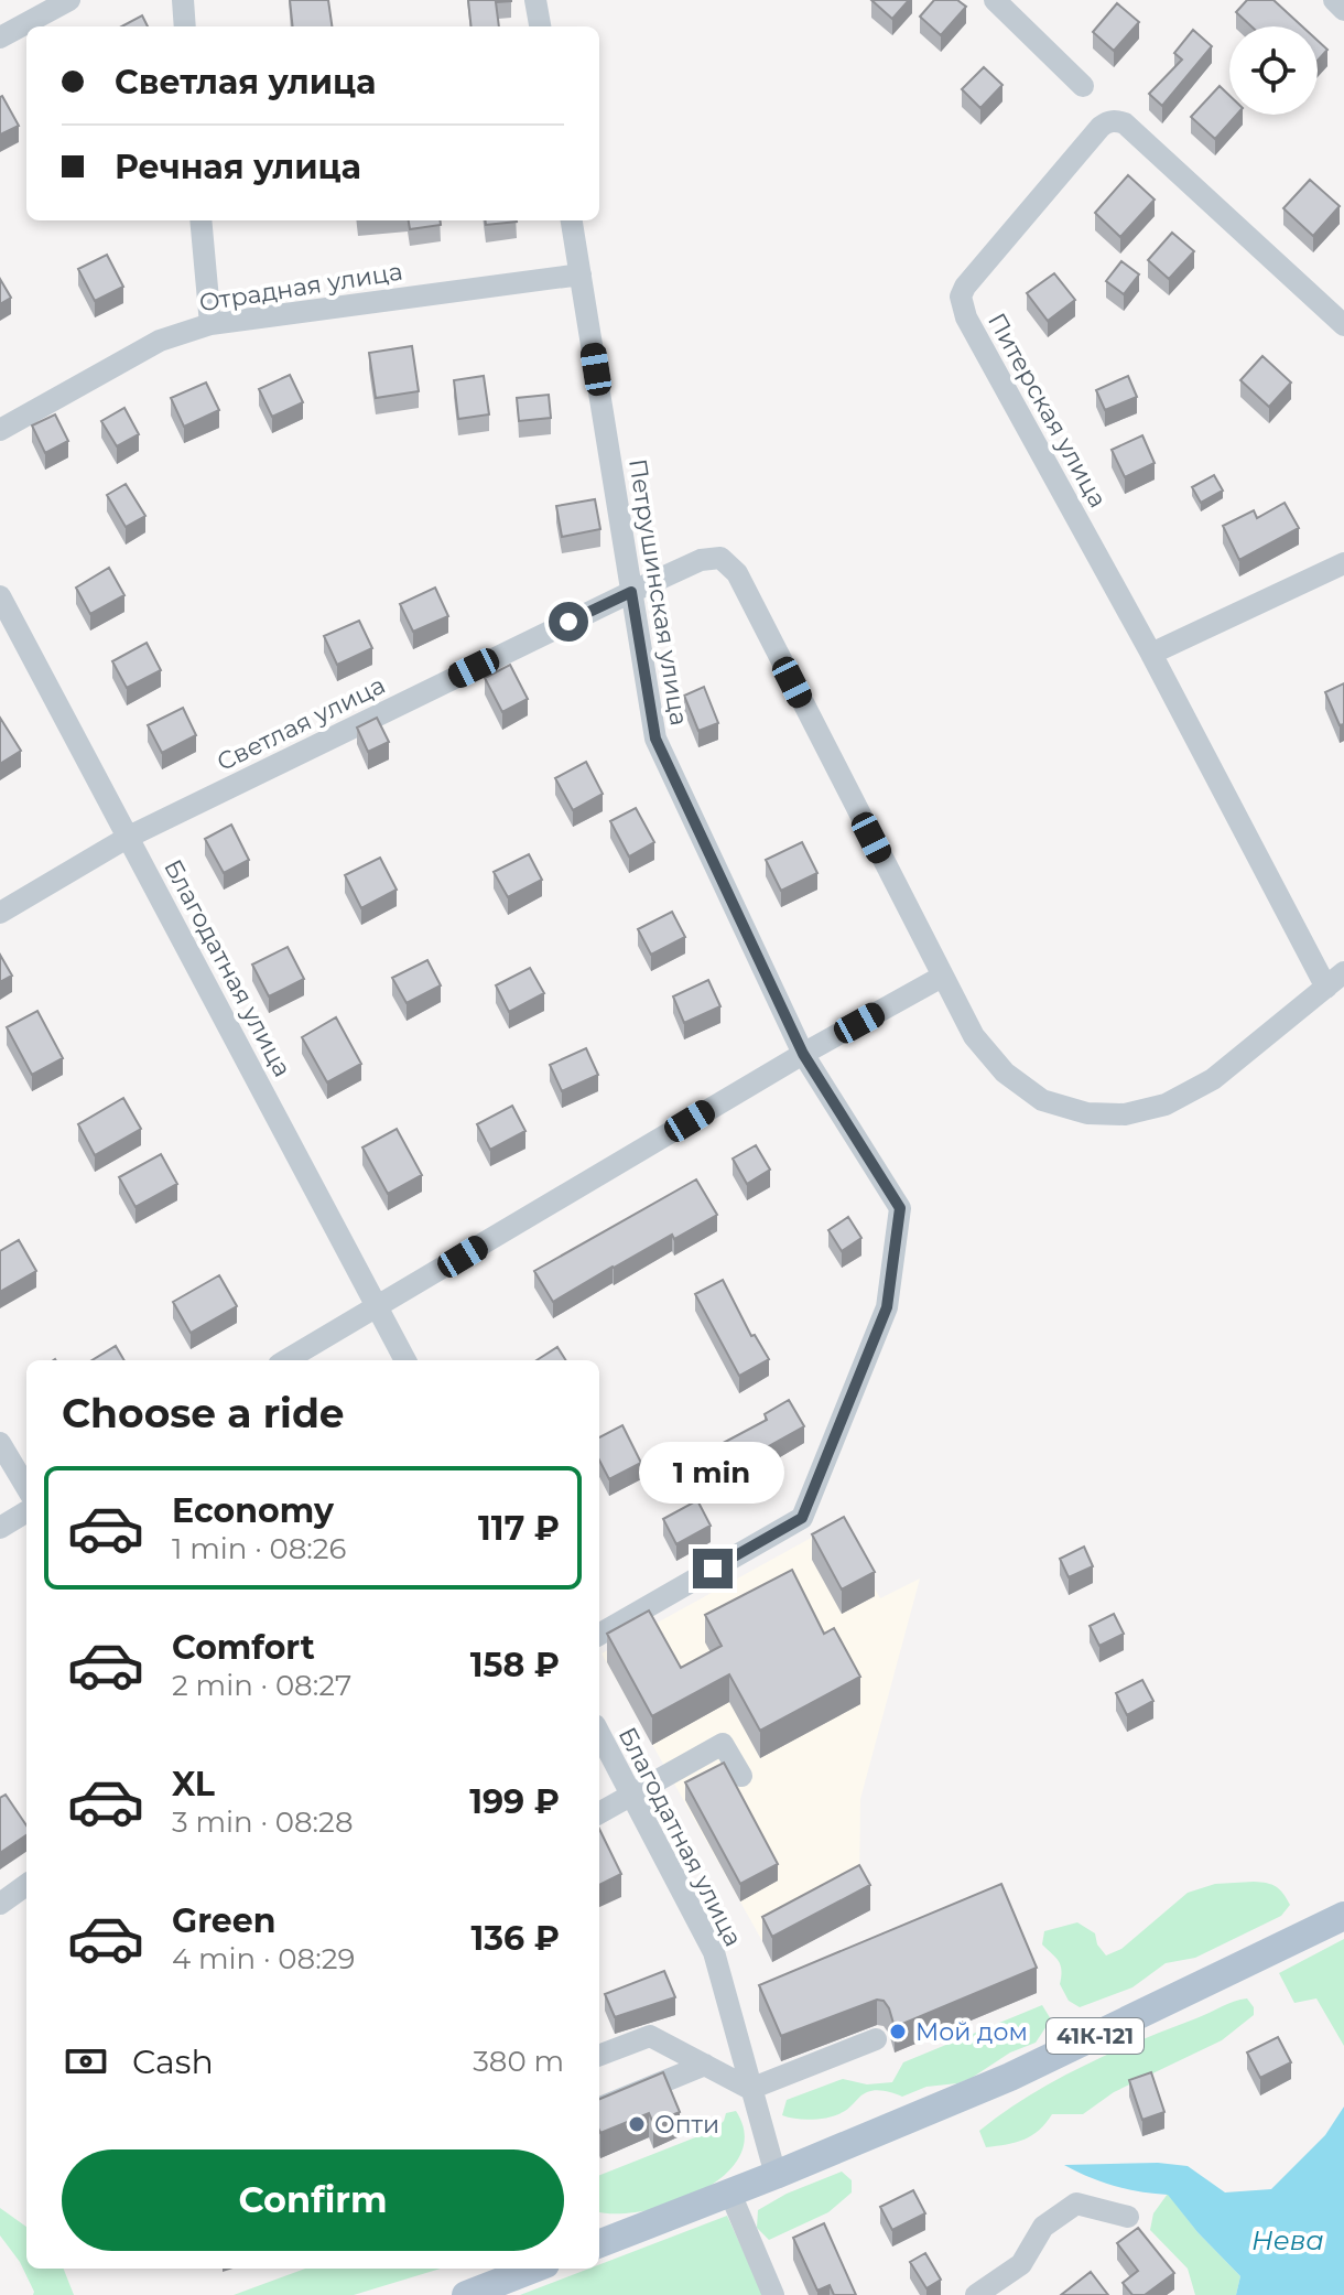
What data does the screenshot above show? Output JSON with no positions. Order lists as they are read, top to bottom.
{
  "streets": {
    "main road": ["41К-121"],
    "street": [
      "Отрадная улица",
      "Питерская улица",
      "Петрушинская улица",
      "Светлая улица",
      "Благодатная улица"
    ]
  },
  "crossings": [
    ["Отрадная улица", "Петрушинская улица"],
    ["Петрушинская улица", "Светлая улица"],
    ["Светлая улица", "Благодатная улица"],
    ["Благодатная улица", "41К-121"]
  ],
  "water": ["Нева"],
  "places": ["Мой дом", "Опти"],
  "page": {
    "banner": ["Светлая улица", "Речная улица"],
    "heading": "Choose a ride",
    "bubble": "1 min",
    "list": [
      {
        "name": "Economy",
        "note": "1 min · 08:26",
        "value": "117 ₽"
      },
      {
        "name": "Comfort",
        "note": "2 min · 08:27",
        "value": "158 ₽"
      },
      {
        "name": "XL",
        "note": "3 min · 08:28",
        "value": "199 ₽"
      },
      {
        "name": "Green",
        "note": "4 min · 08:29",
        "value": "136 ₽"
      }
    ],
    "pay": ["Cash", "380 m"],
    "buttons": "Confirm"
  }
}
